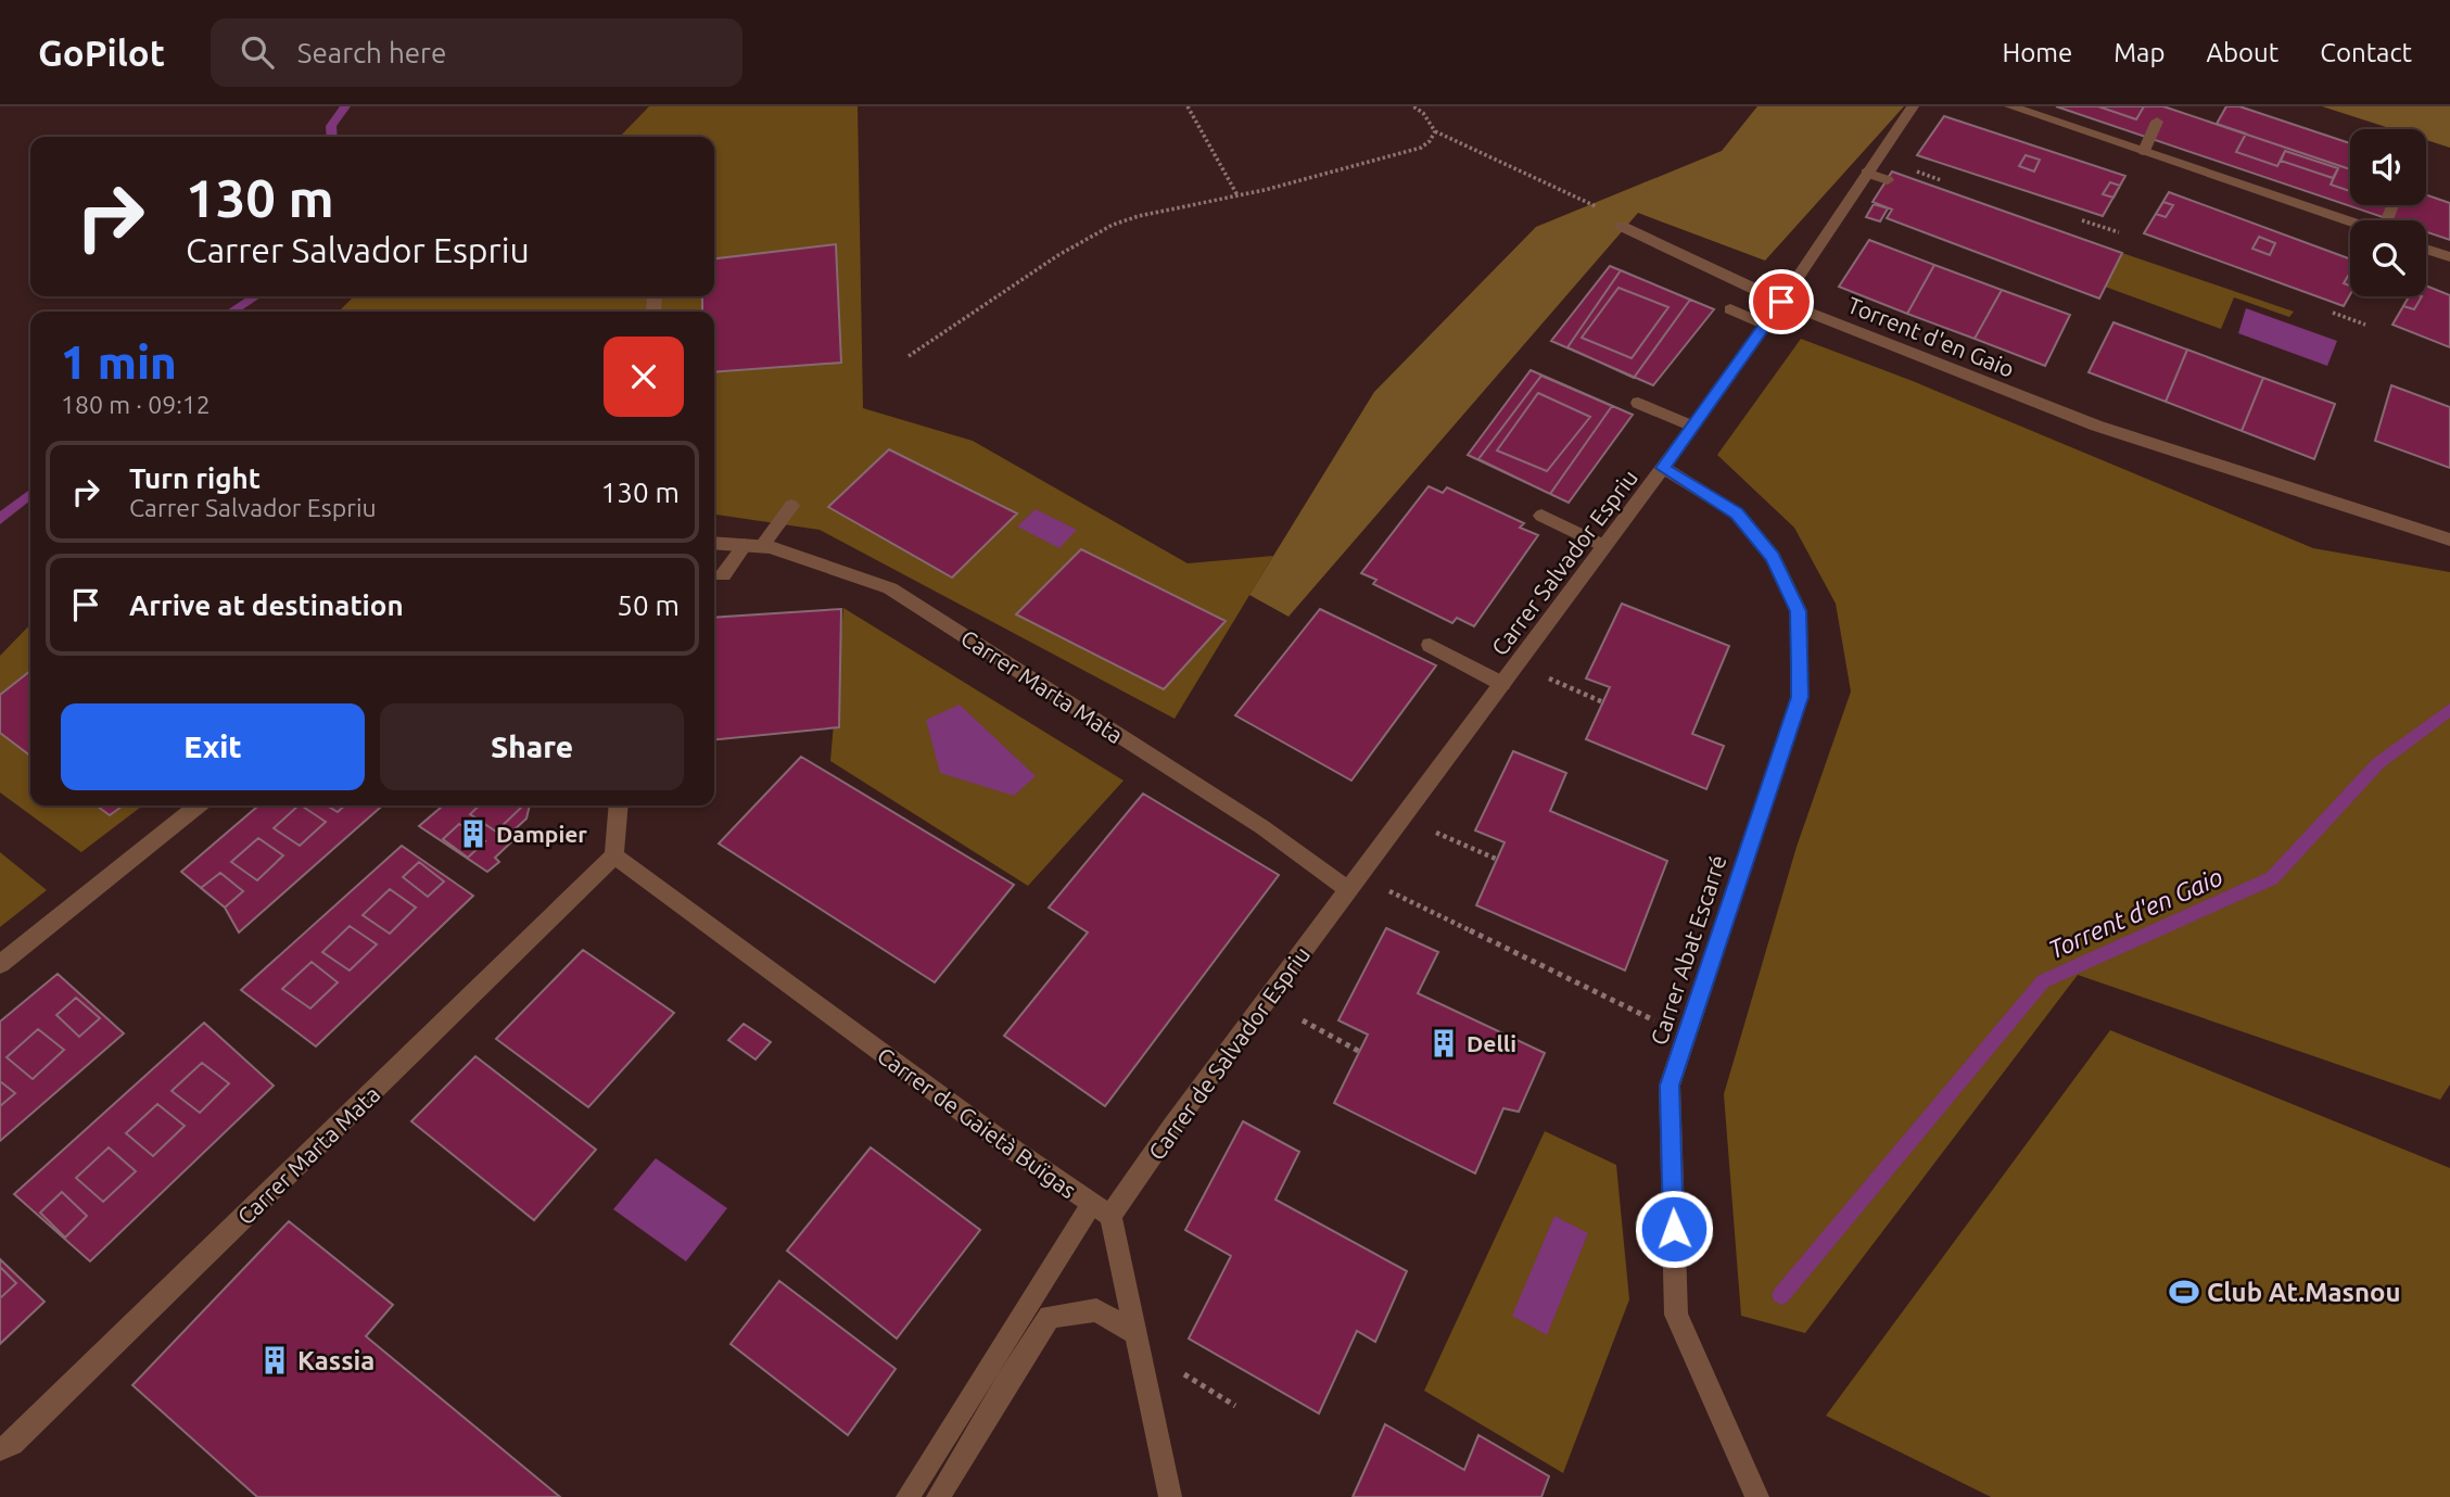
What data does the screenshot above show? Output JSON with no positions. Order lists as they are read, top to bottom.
{
  "streets": {
    "street": [
      "Torrent d'en Gaio",
      "Carrer Salvador Espriu",
      "Carrer Marta Mata",
      "Carrer Abat Escarré",
      "Carrer de Salvador Espriu",
      "Carrer de Gaietà Buïgas"
    ]
  },
  "crossings": [
    ["Torrent d'en Gaio", "Carrer Salvador Espriu"],
    ["Carrer Salvador Espriu", "Carrer Marta Mata"],
    ["Carrer Salvador Espriu", "Carrer Abat Escarré"],
    ["Carrer Salvador Espriu", "Carrer de Salvador Espriu"],
    ["Carrer Marta Mata", "Carrer de Salvador Espriu"],
    ["Carrer Marta Mata", "Carrer de Gaietà Buïgas"],
    ["Carrer de Salvador Espriu", "Carrer de Gaietà Buïgas"]
  ],
  "water": ["Torrent d'en Gaio"],
  "places": {
    "building": ["Dampier", "Delli", "Kassia"],
    "sports": ["Club At.Masnou"]
  },
  "page": {
    "header": "GoPilot",
    "search": "Search here",
    "nav": [
      "Home",
      "Map",
      "About",
      "Contact"
    ],
    "turn": ["130 m", "Carrer Salvador Espriu"],
    "heading": ["1 min", "180 m · 09:12"],
    "list": [
      {
        "name": "Turn right",
        "note": "Carrer Salvador Espriu",
        "value": "130 m"
      },
      {
        "name": "Arrive at destination",
        "value": "50 m"
      }
    ],
    "buttons": ["Exit", "Share"]
  }
}
